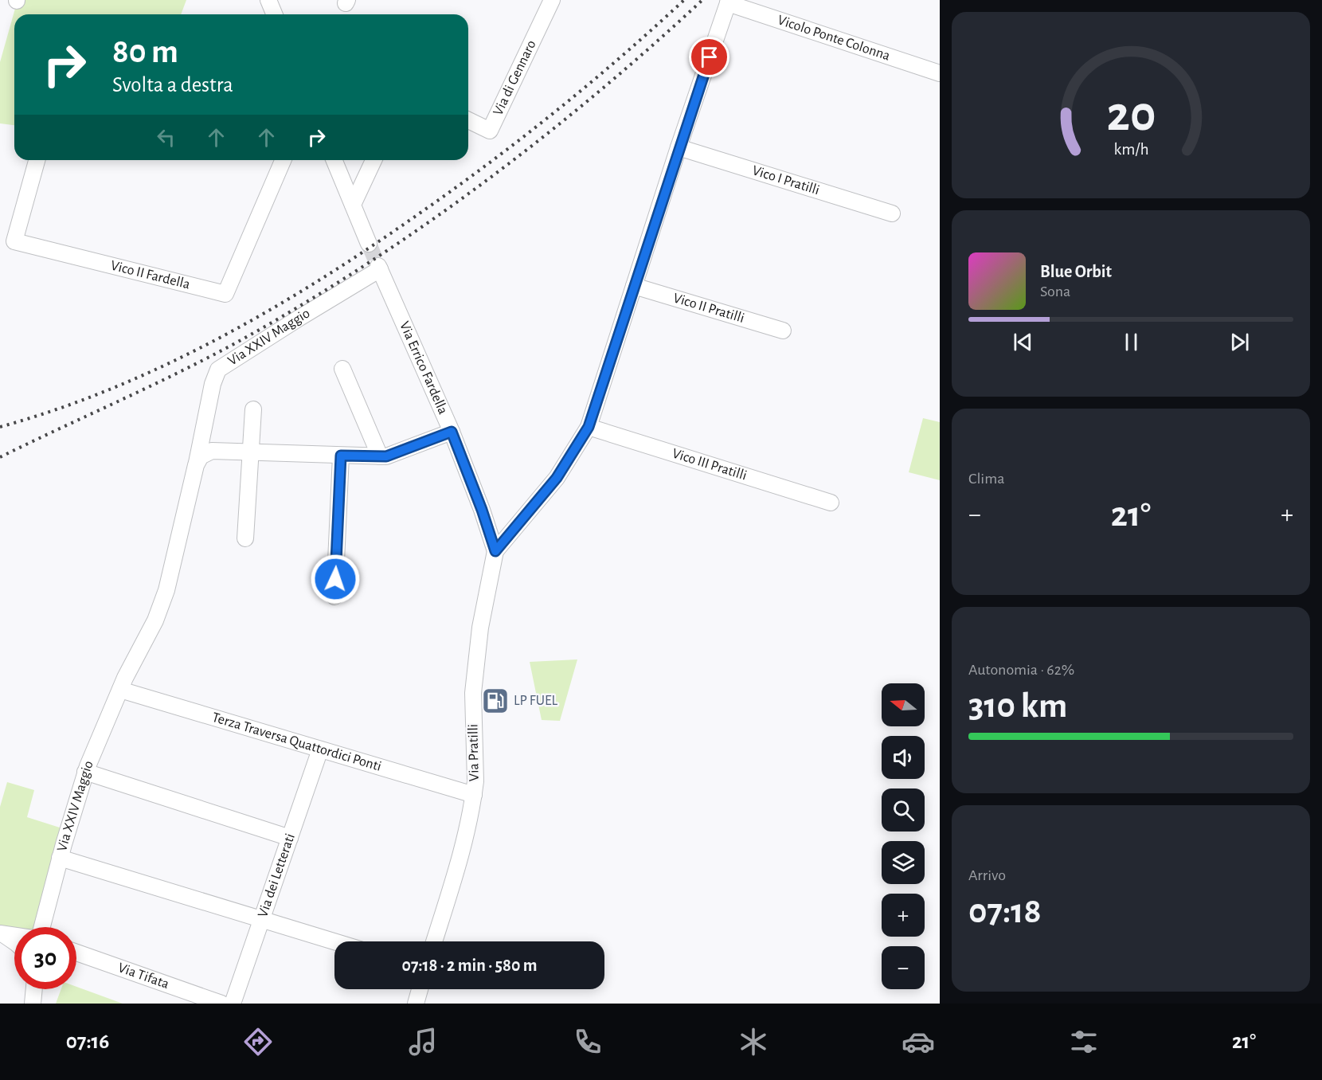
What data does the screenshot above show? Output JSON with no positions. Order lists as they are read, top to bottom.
{
  "streets": {
    "street": [
      "Vicolo Ponte Colonna",
      "Via di Gennaro",
      "Vico I Pratilli",
      "Vico II Fardella",
      "Vico II Pratilli",
      "Via XXIV Maggio",
      "Via Errico Fardella",
      "Vico III Pratilli",
      "Terza Traversa Quattordici Ponti",
      "Via Pratilli",
      "Via dei Letterati",
      "Via Tifata"
    ]
  },
  "crossings": [
    ["Via XXIV Maggio", "Via Errico Fardella"],
    ["Via XXIV Maggio", "Terza Traversa Quattordici Ponti"],
    ["Via Errico Fardella", "Via Pratilli"],
    ["Terza Traversa Quattordici Ponti", "Via Pratilli"],
    ["Terza Traversa Quattordici Ponti", "Via dei Letterati"]
  ],
  "places": {
    "fuel station": ["LP FUEL"]
  },
  "north": "left",
  "page": {
    "turn": ["80 m", "Svolta a destra"],
    "song": ["Blue Orbit", "Sona"],
    "tile": [
      "Clima",
      ["Autonomia · 62%", "310 km"],
      ["Arrivo", "07:18"]
    ],
    "heat": ["−", "21°", "+"],
    "map_buttons": ["+", "−"],
    "limit": "30",
    "trip": "07:18 · 2 min · 580 m",
    "tabs": ["07:16", "21°"],
    "gauge": ["20", "km/h"]
  }
}
